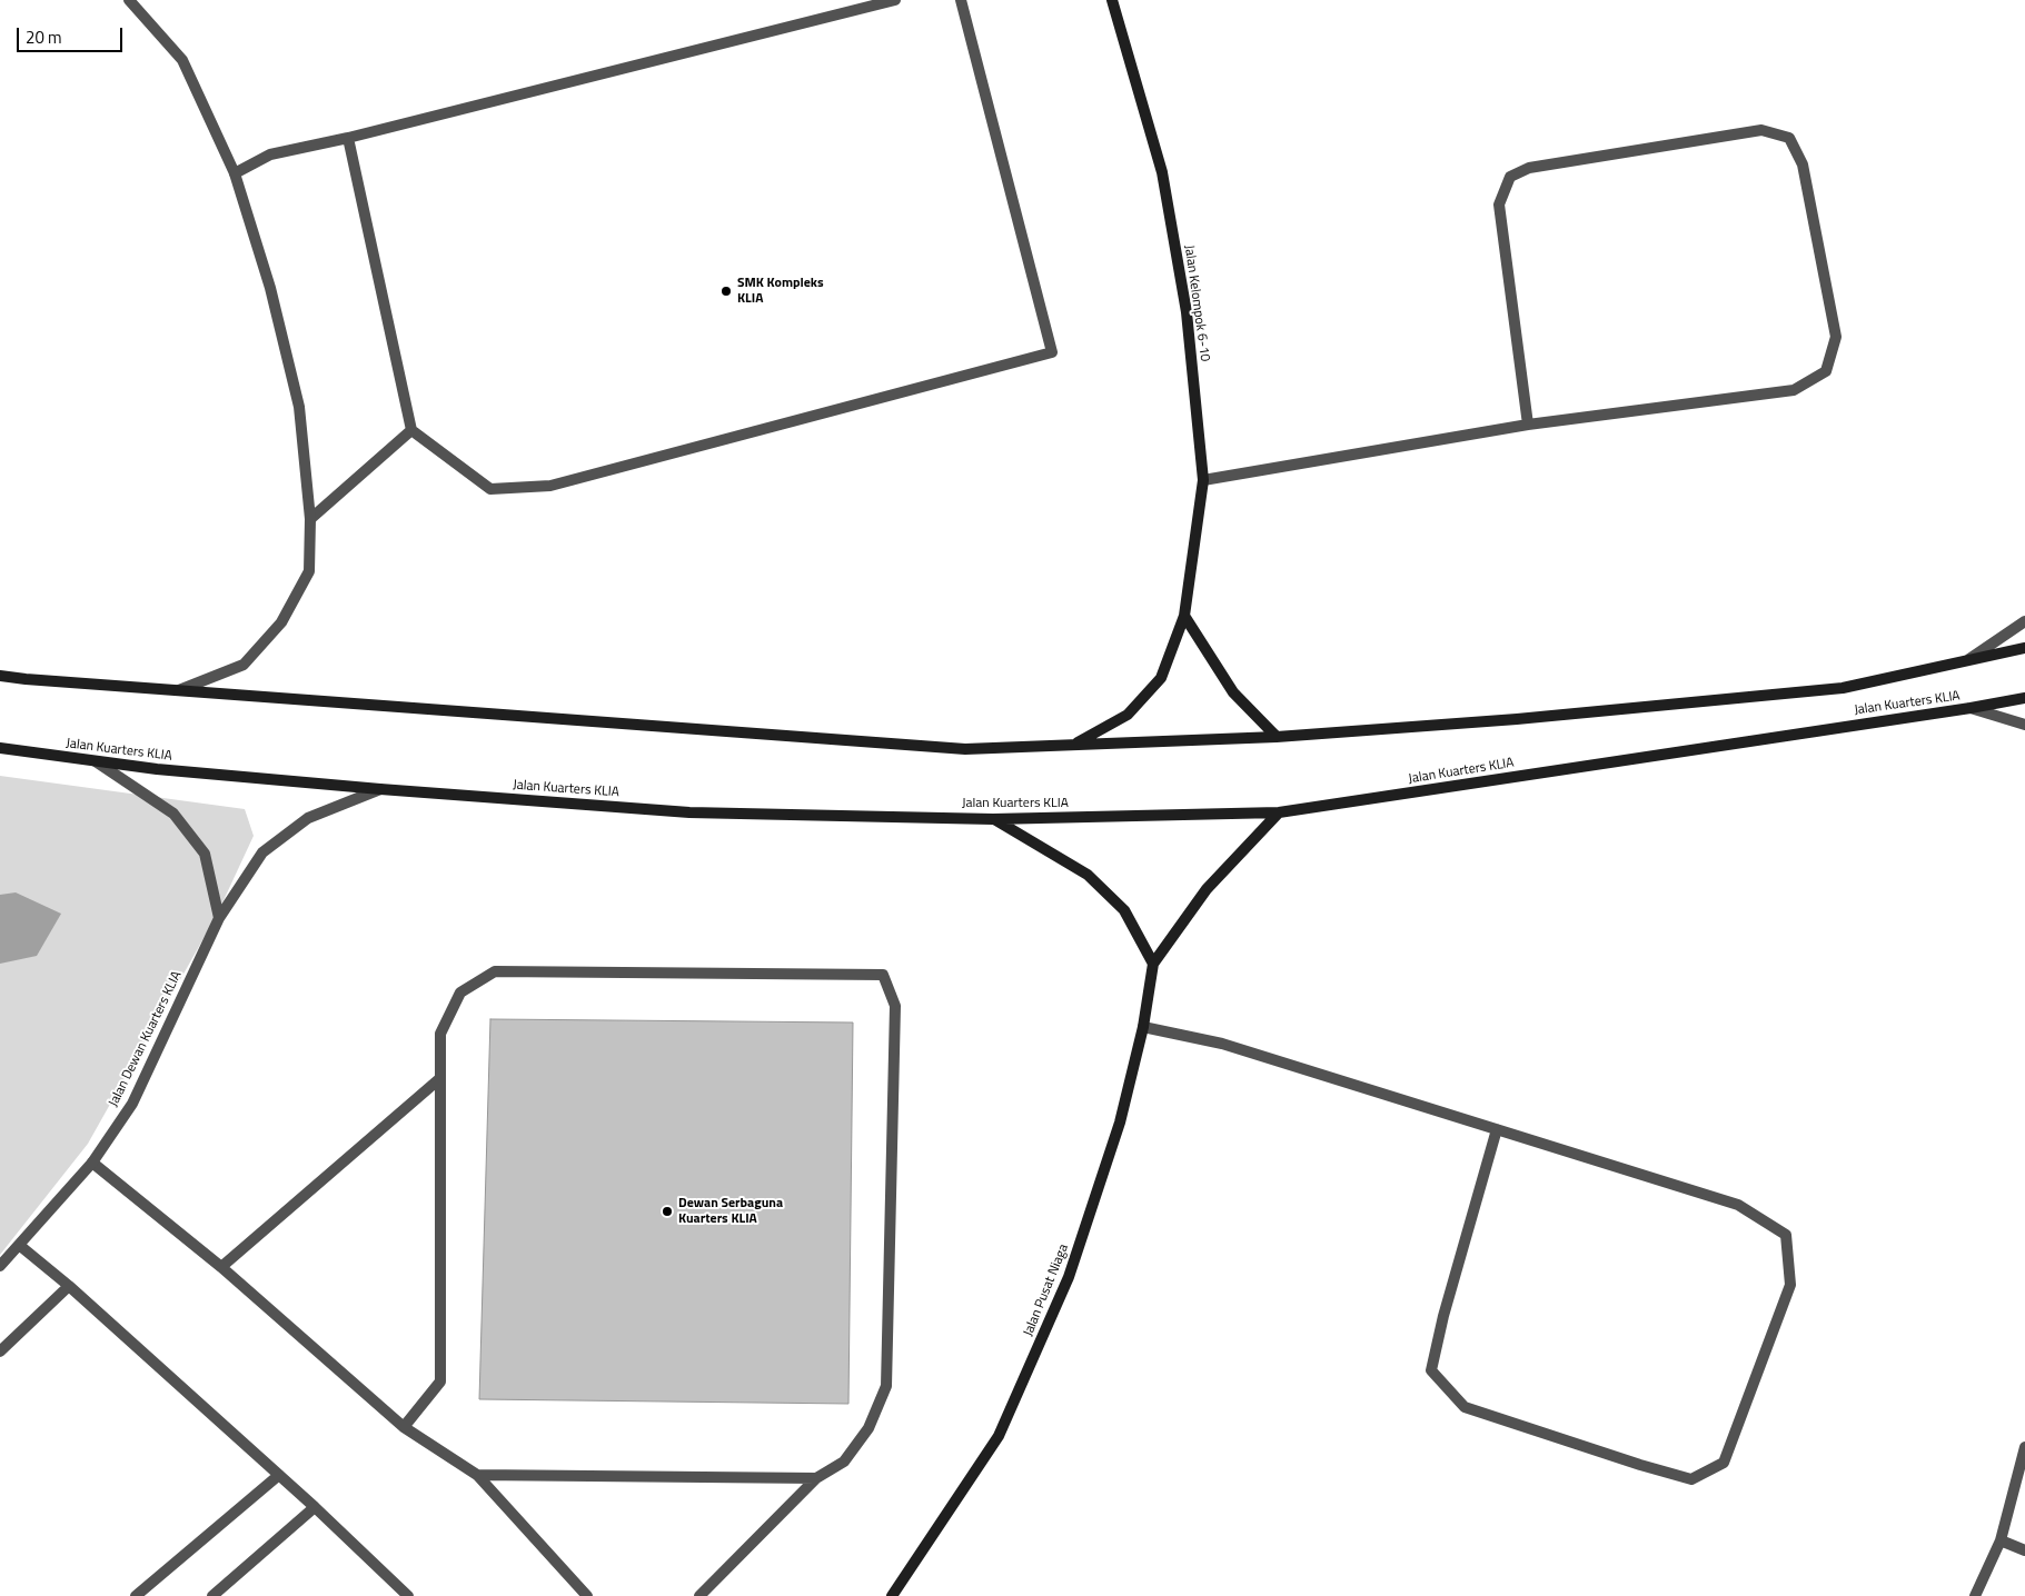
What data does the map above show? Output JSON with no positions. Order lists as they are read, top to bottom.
{
  "streets": {
    "main road": ["Jalan Kelompok 6-10", "Jalan Kuarters KLIA", "Jalan Pusat Niaga"],
    "street": ["Jalan Dewan Kuarters KLIA"]
  },
  "crossings": [
    ["Jalan Kelompok 6-10", "Jalan Kuarters KLIA"],
    ["Jalan Kuarters KLIA", "Jalan Dewan Kuarters KLIA"]
  ],
  "places": ["SMK Kompleks KLIA", "Dewan Serbaguna Kuarters KLIA"],
  "scale_bar": "20 m"
}
